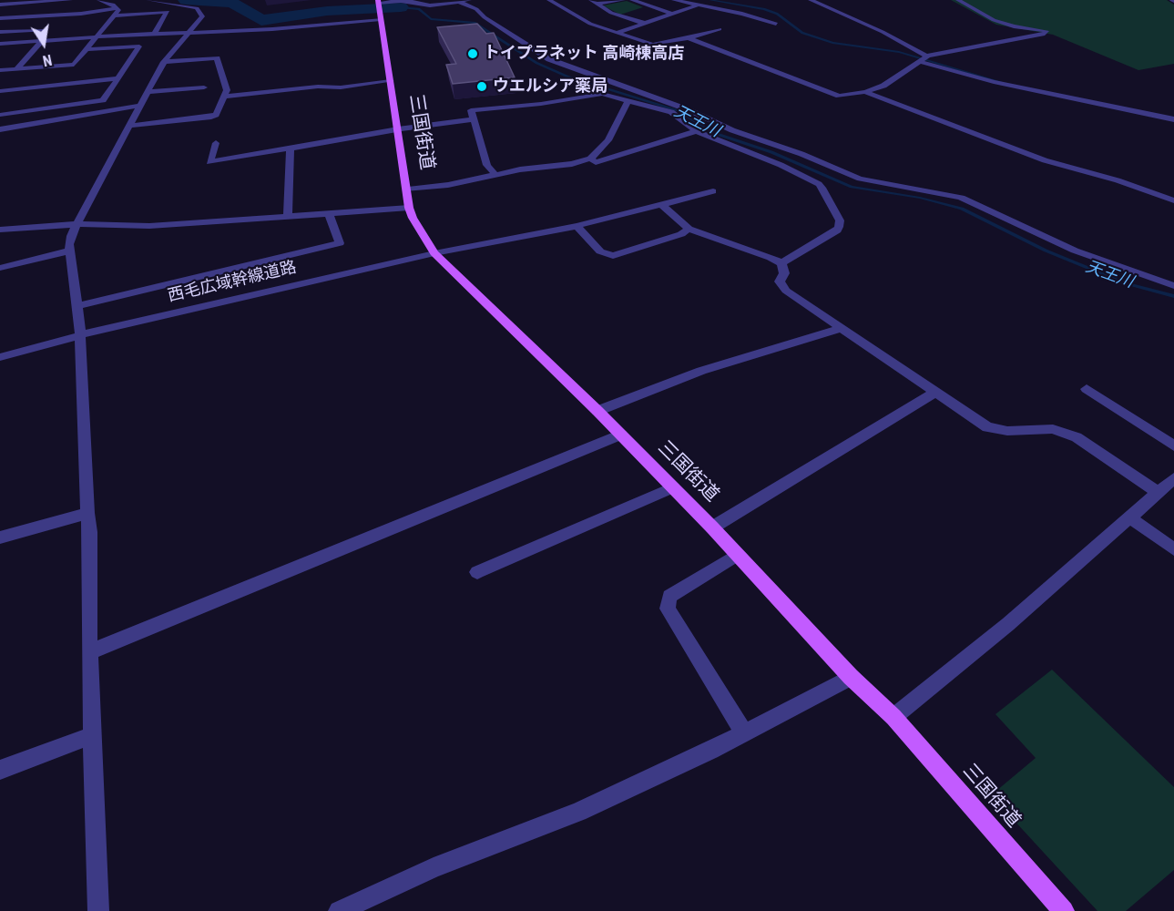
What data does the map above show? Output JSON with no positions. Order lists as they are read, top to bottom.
{
  "streets": {
    "main road": ["三国街道"],
    "street": ["西毛広域幹線道路"]
  },
  "crossings": [
    ["三国街道", "西毛広域幹線道路"]
  ],
  "water": ["天王川"],
  "places": ["トイプラネット 高崎棟高店", "ウエルシア薬局"],
  "north": "bottom"
}
